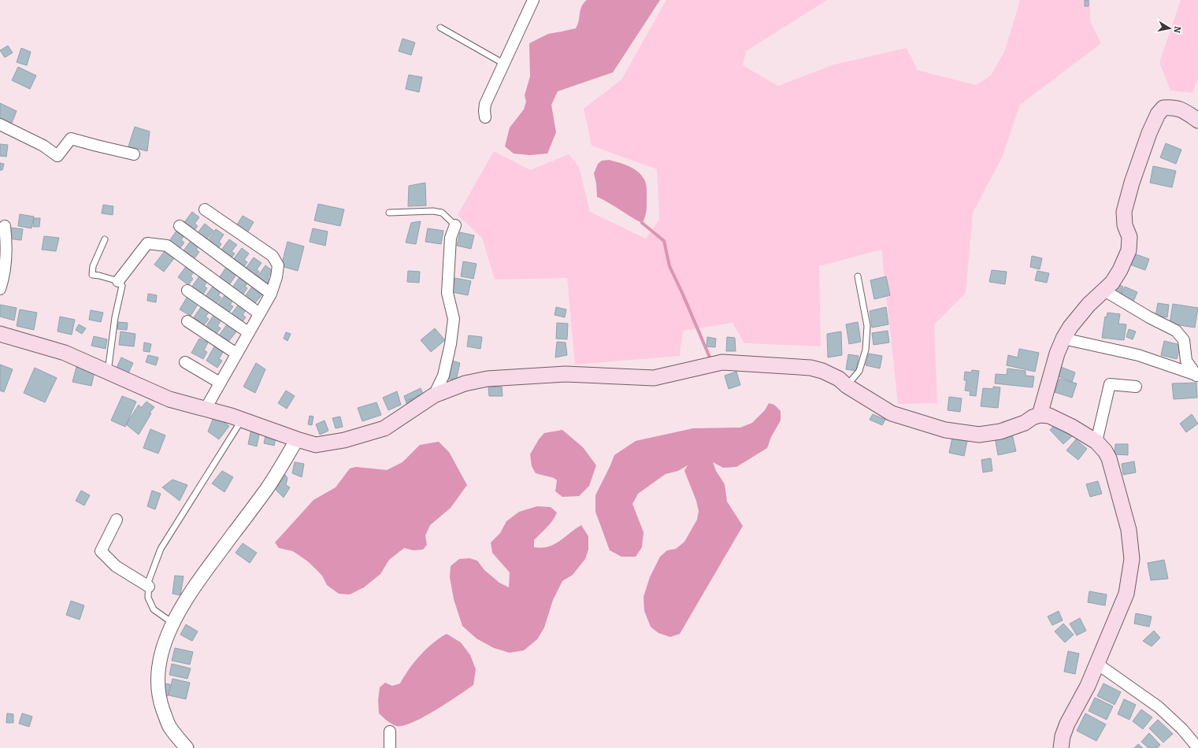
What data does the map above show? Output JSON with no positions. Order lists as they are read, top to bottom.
{
  "north": "right"
}
